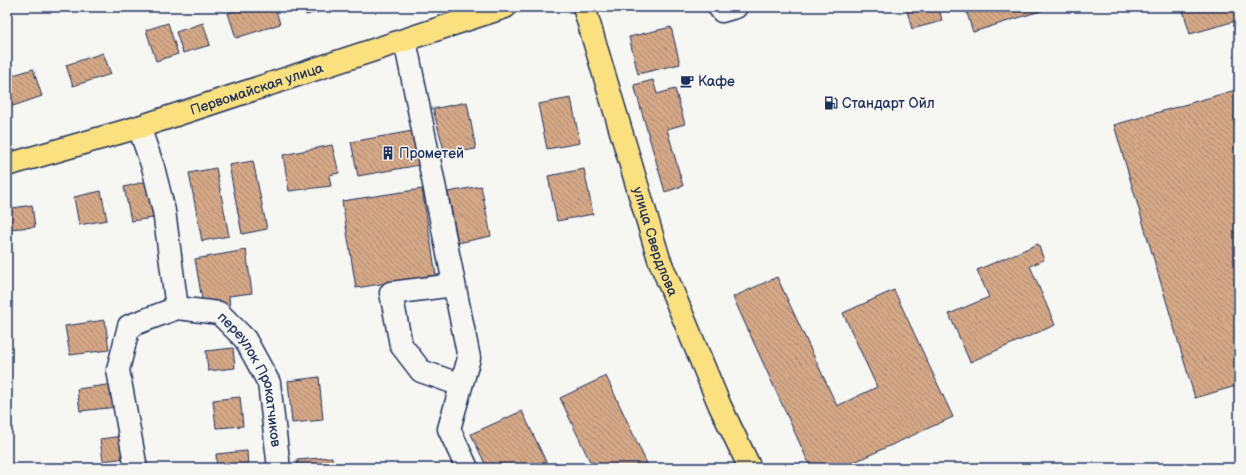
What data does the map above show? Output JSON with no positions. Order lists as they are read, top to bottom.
{
  "streets": {
    "main road": ["Первомайская улица", "улица Свердлова"],
    "street": ["переулок Прокатчиков"]
  },
  "places": {
    "cafe": ["Кафе"],
    "fuel station": ["Стандарт Ойл"],
    "building": ["Прометей"]
  }
}
